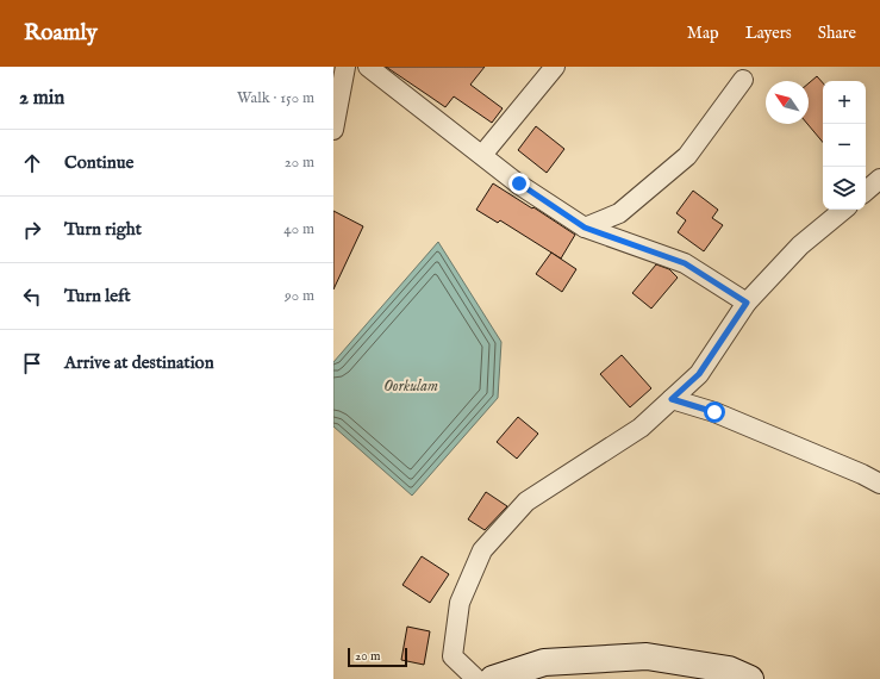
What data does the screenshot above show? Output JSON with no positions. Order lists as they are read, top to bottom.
{
  "water": ["Oorkulam"],
  "scale_bar": "20 m",
  "north": "top left",
  "page": {
    "header": "Roamly",
    "nav": ["Map", "Layers", "Share"],
    "heading": ["2 min", "Walk · 150 m"],
    "map_buttons": ["+", "−"],
    "list": [
      ["Continue", "20 m"],
      ["Turn right", "40 m"],
      ["Turn left", "90 m"],
      "Arrive at destination"
    ],
    "scale": "20 m"
  }
}
